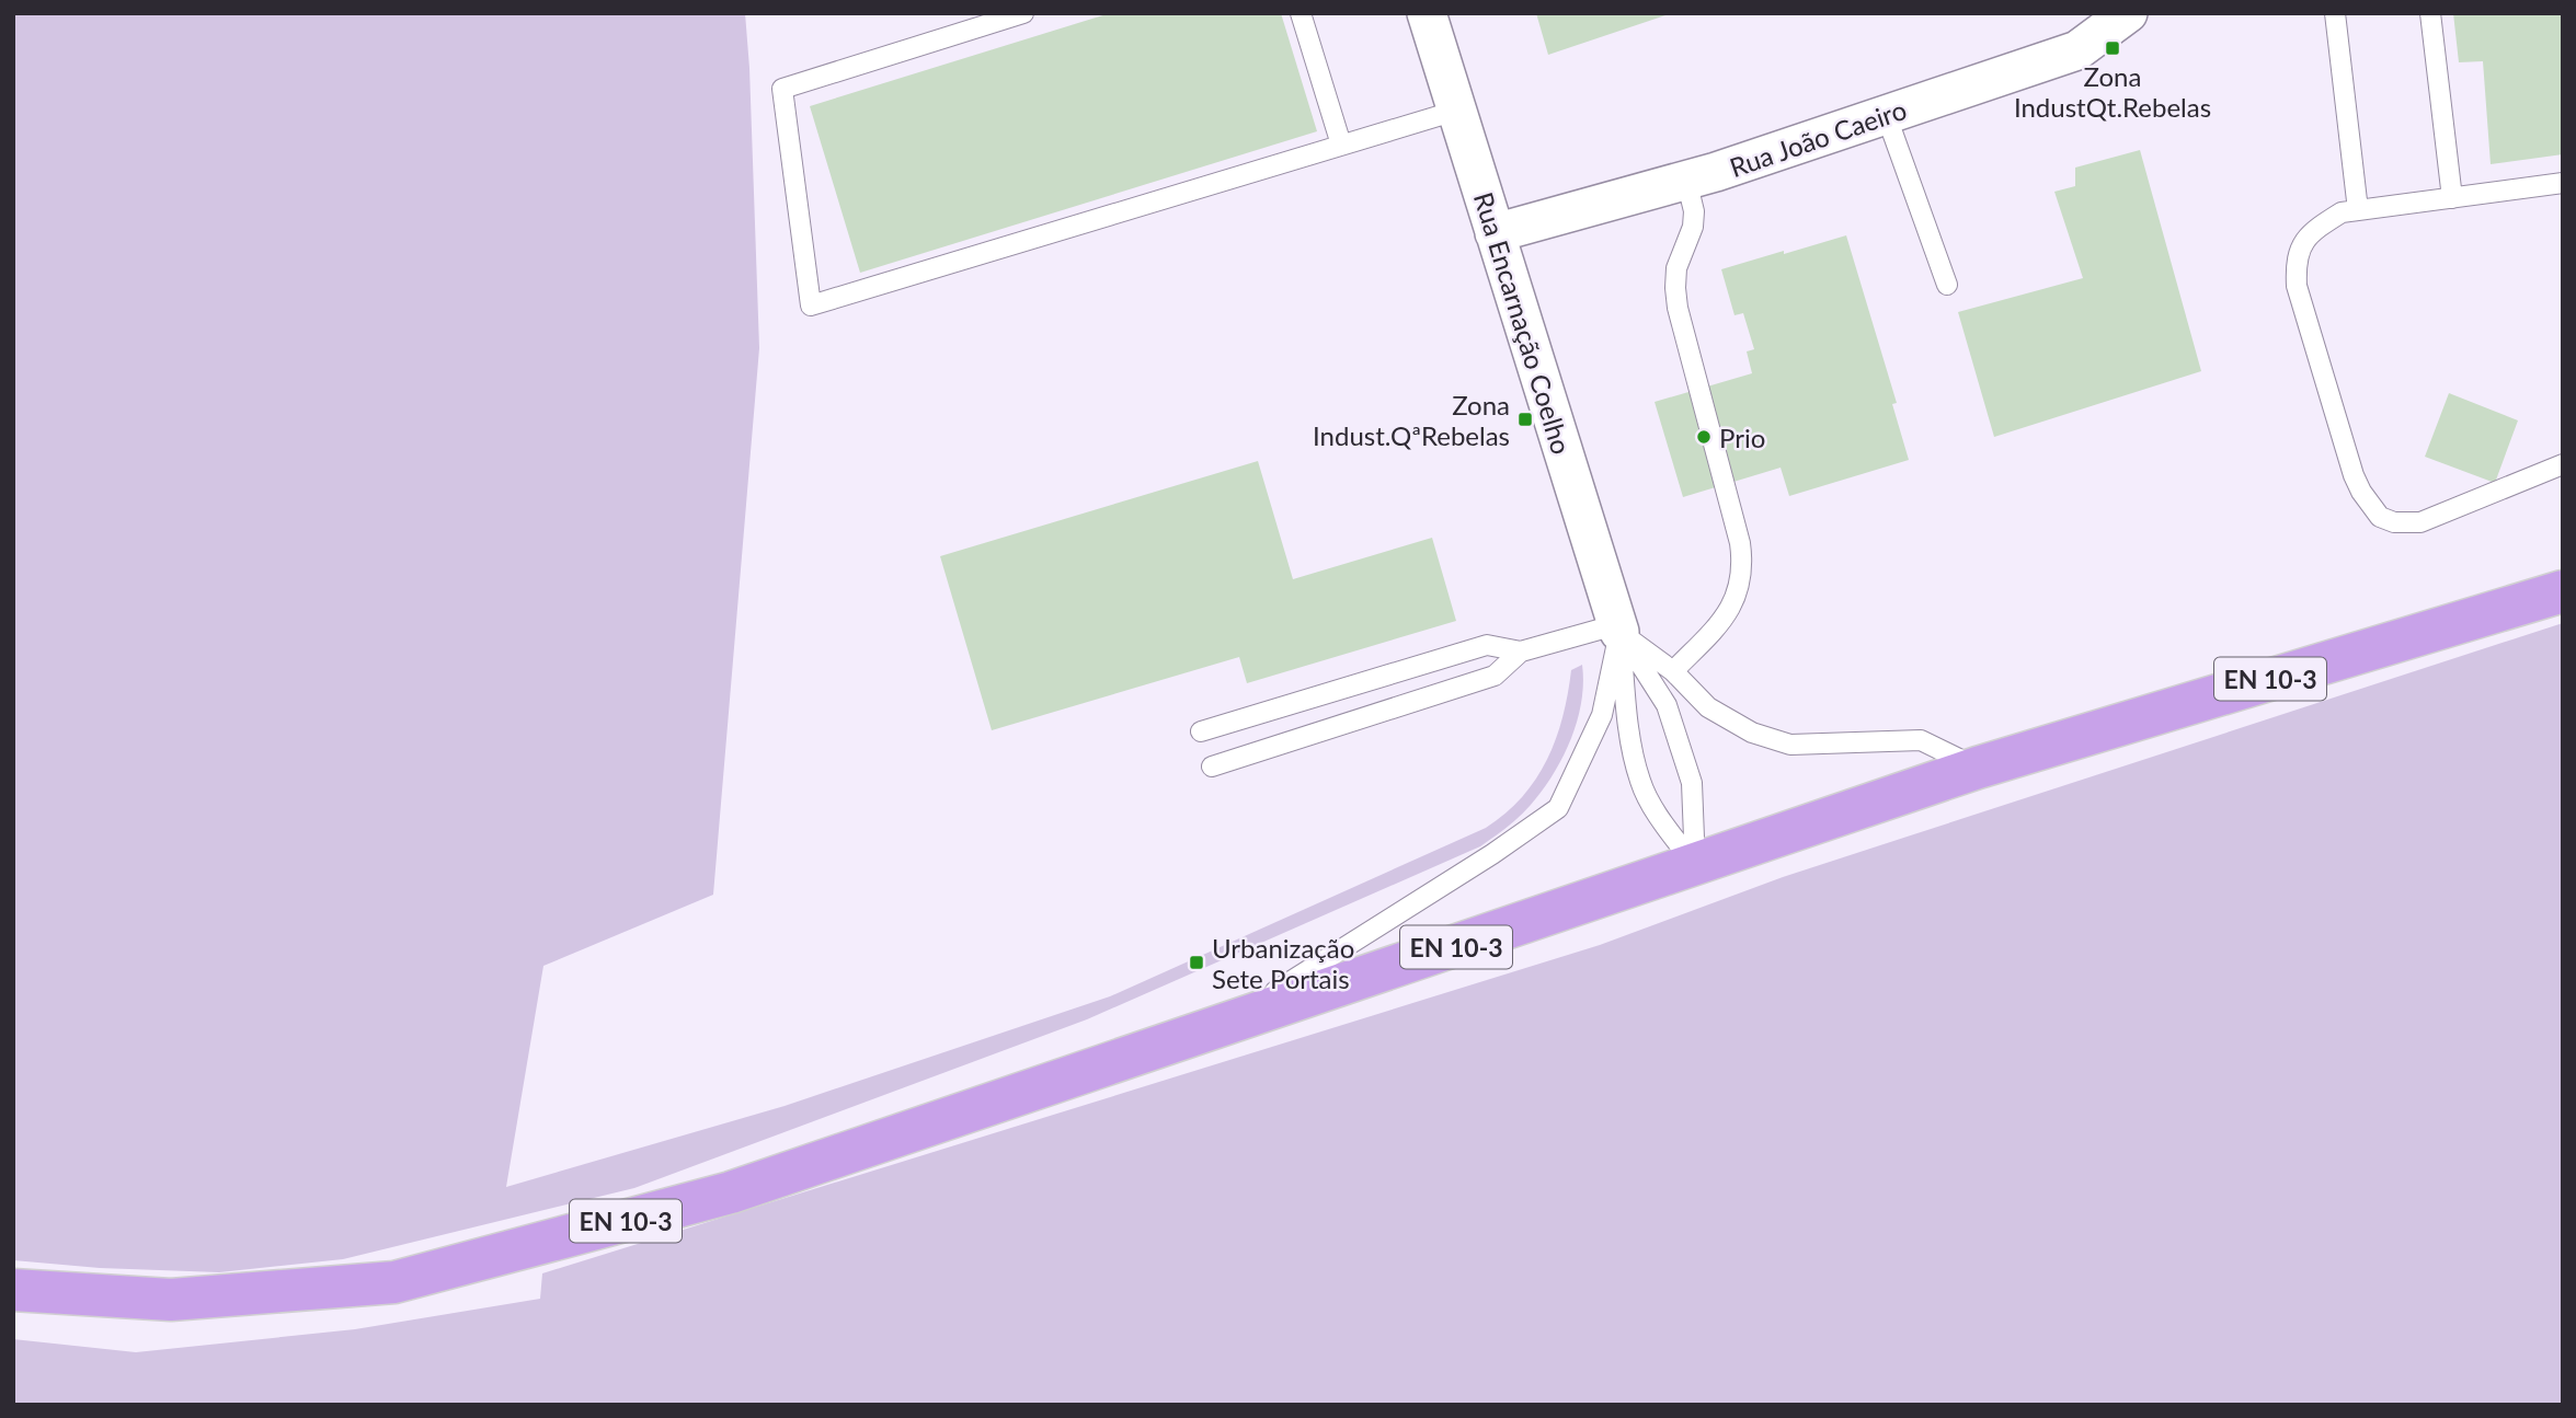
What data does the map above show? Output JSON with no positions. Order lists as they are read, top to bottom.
{
  "streets": {
    "main road": ["EN 10-3"],
    "street": ["Rua João Caeiro", "Rua Encarnação Coelho"]
  },
  "crossings": [
    ["Rua João Caeiro", "Rua Encarnação Coelho"],
    ["Rua Encarnação Coelho", "EN 10-3"]
  ],
  "places": {
    "transit": ["Zona IndustQt.Rebelas", "Zona Indust.QªRebelas", "Urbanização Sete Portais"],
    "other": ["Prio"]
  }
}
